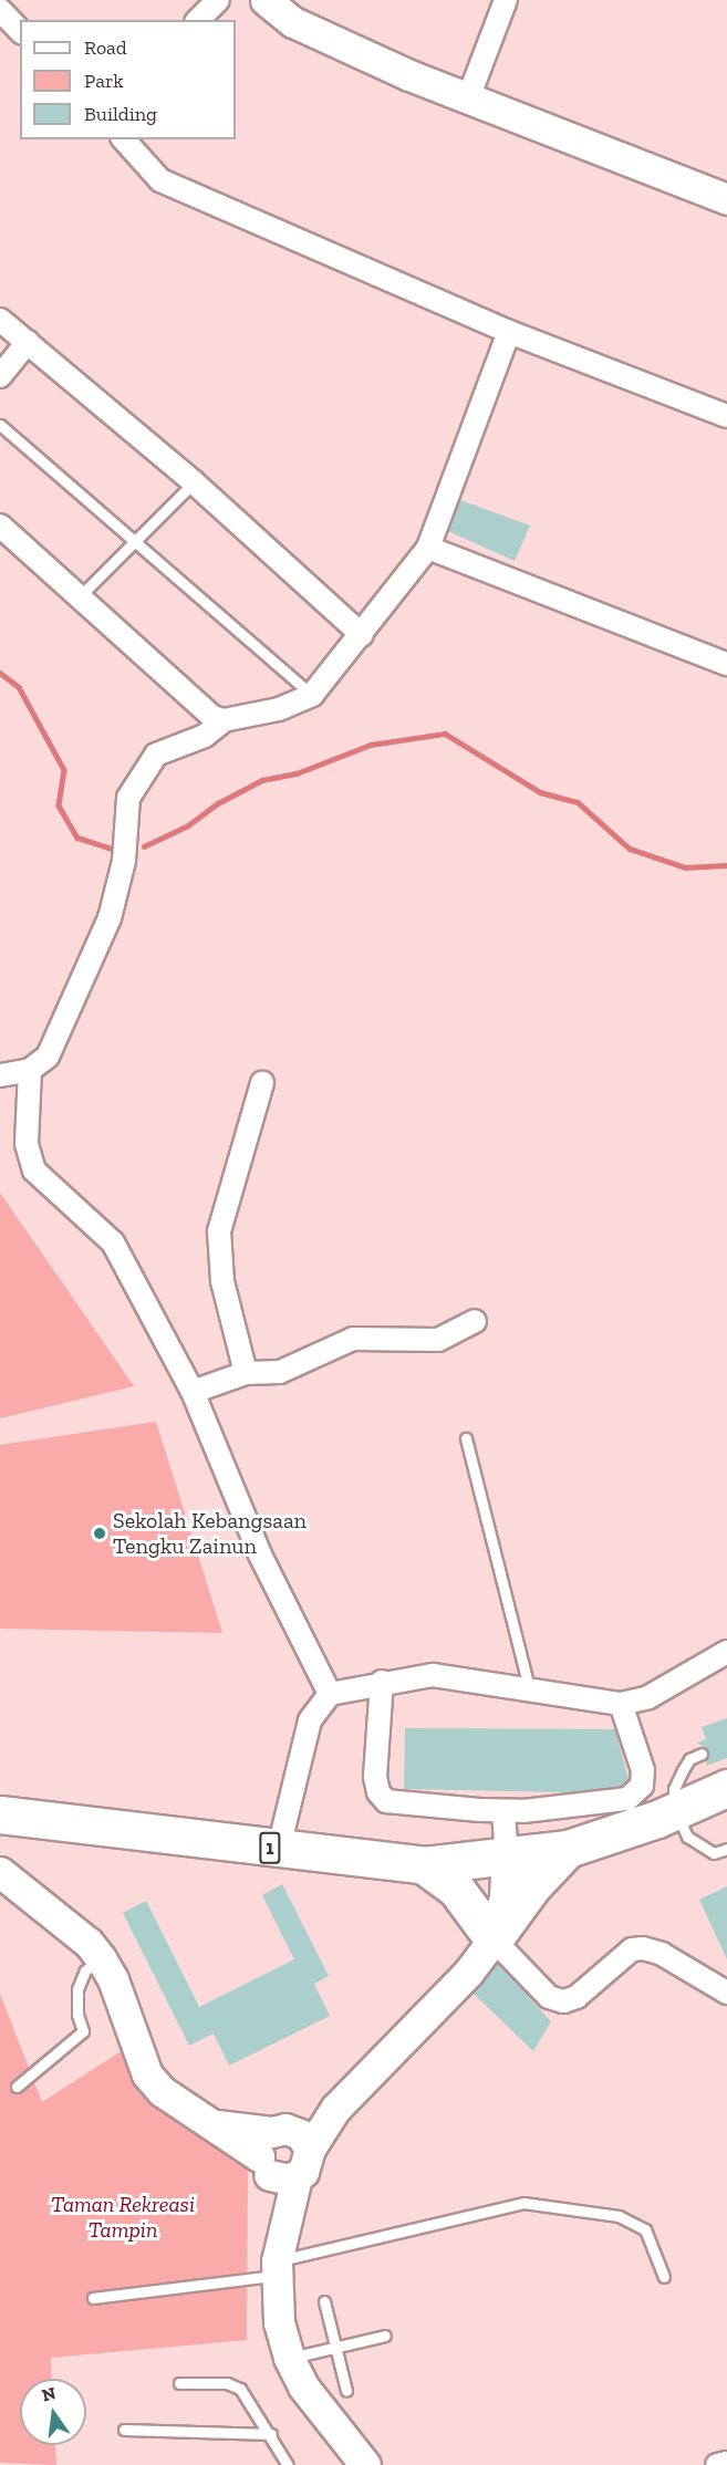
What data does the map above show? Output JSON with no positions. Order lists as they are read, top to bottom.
{
  "streets": {
    "highway": ["1"]
  },
  "parks": ["Taman Rekreasi Tampin"],
  "places": ["Sekolah Kebangsaan Tengku Zainun"],
  "legend": ["Road", "Park", "Building"],
  "north": "top"
}
